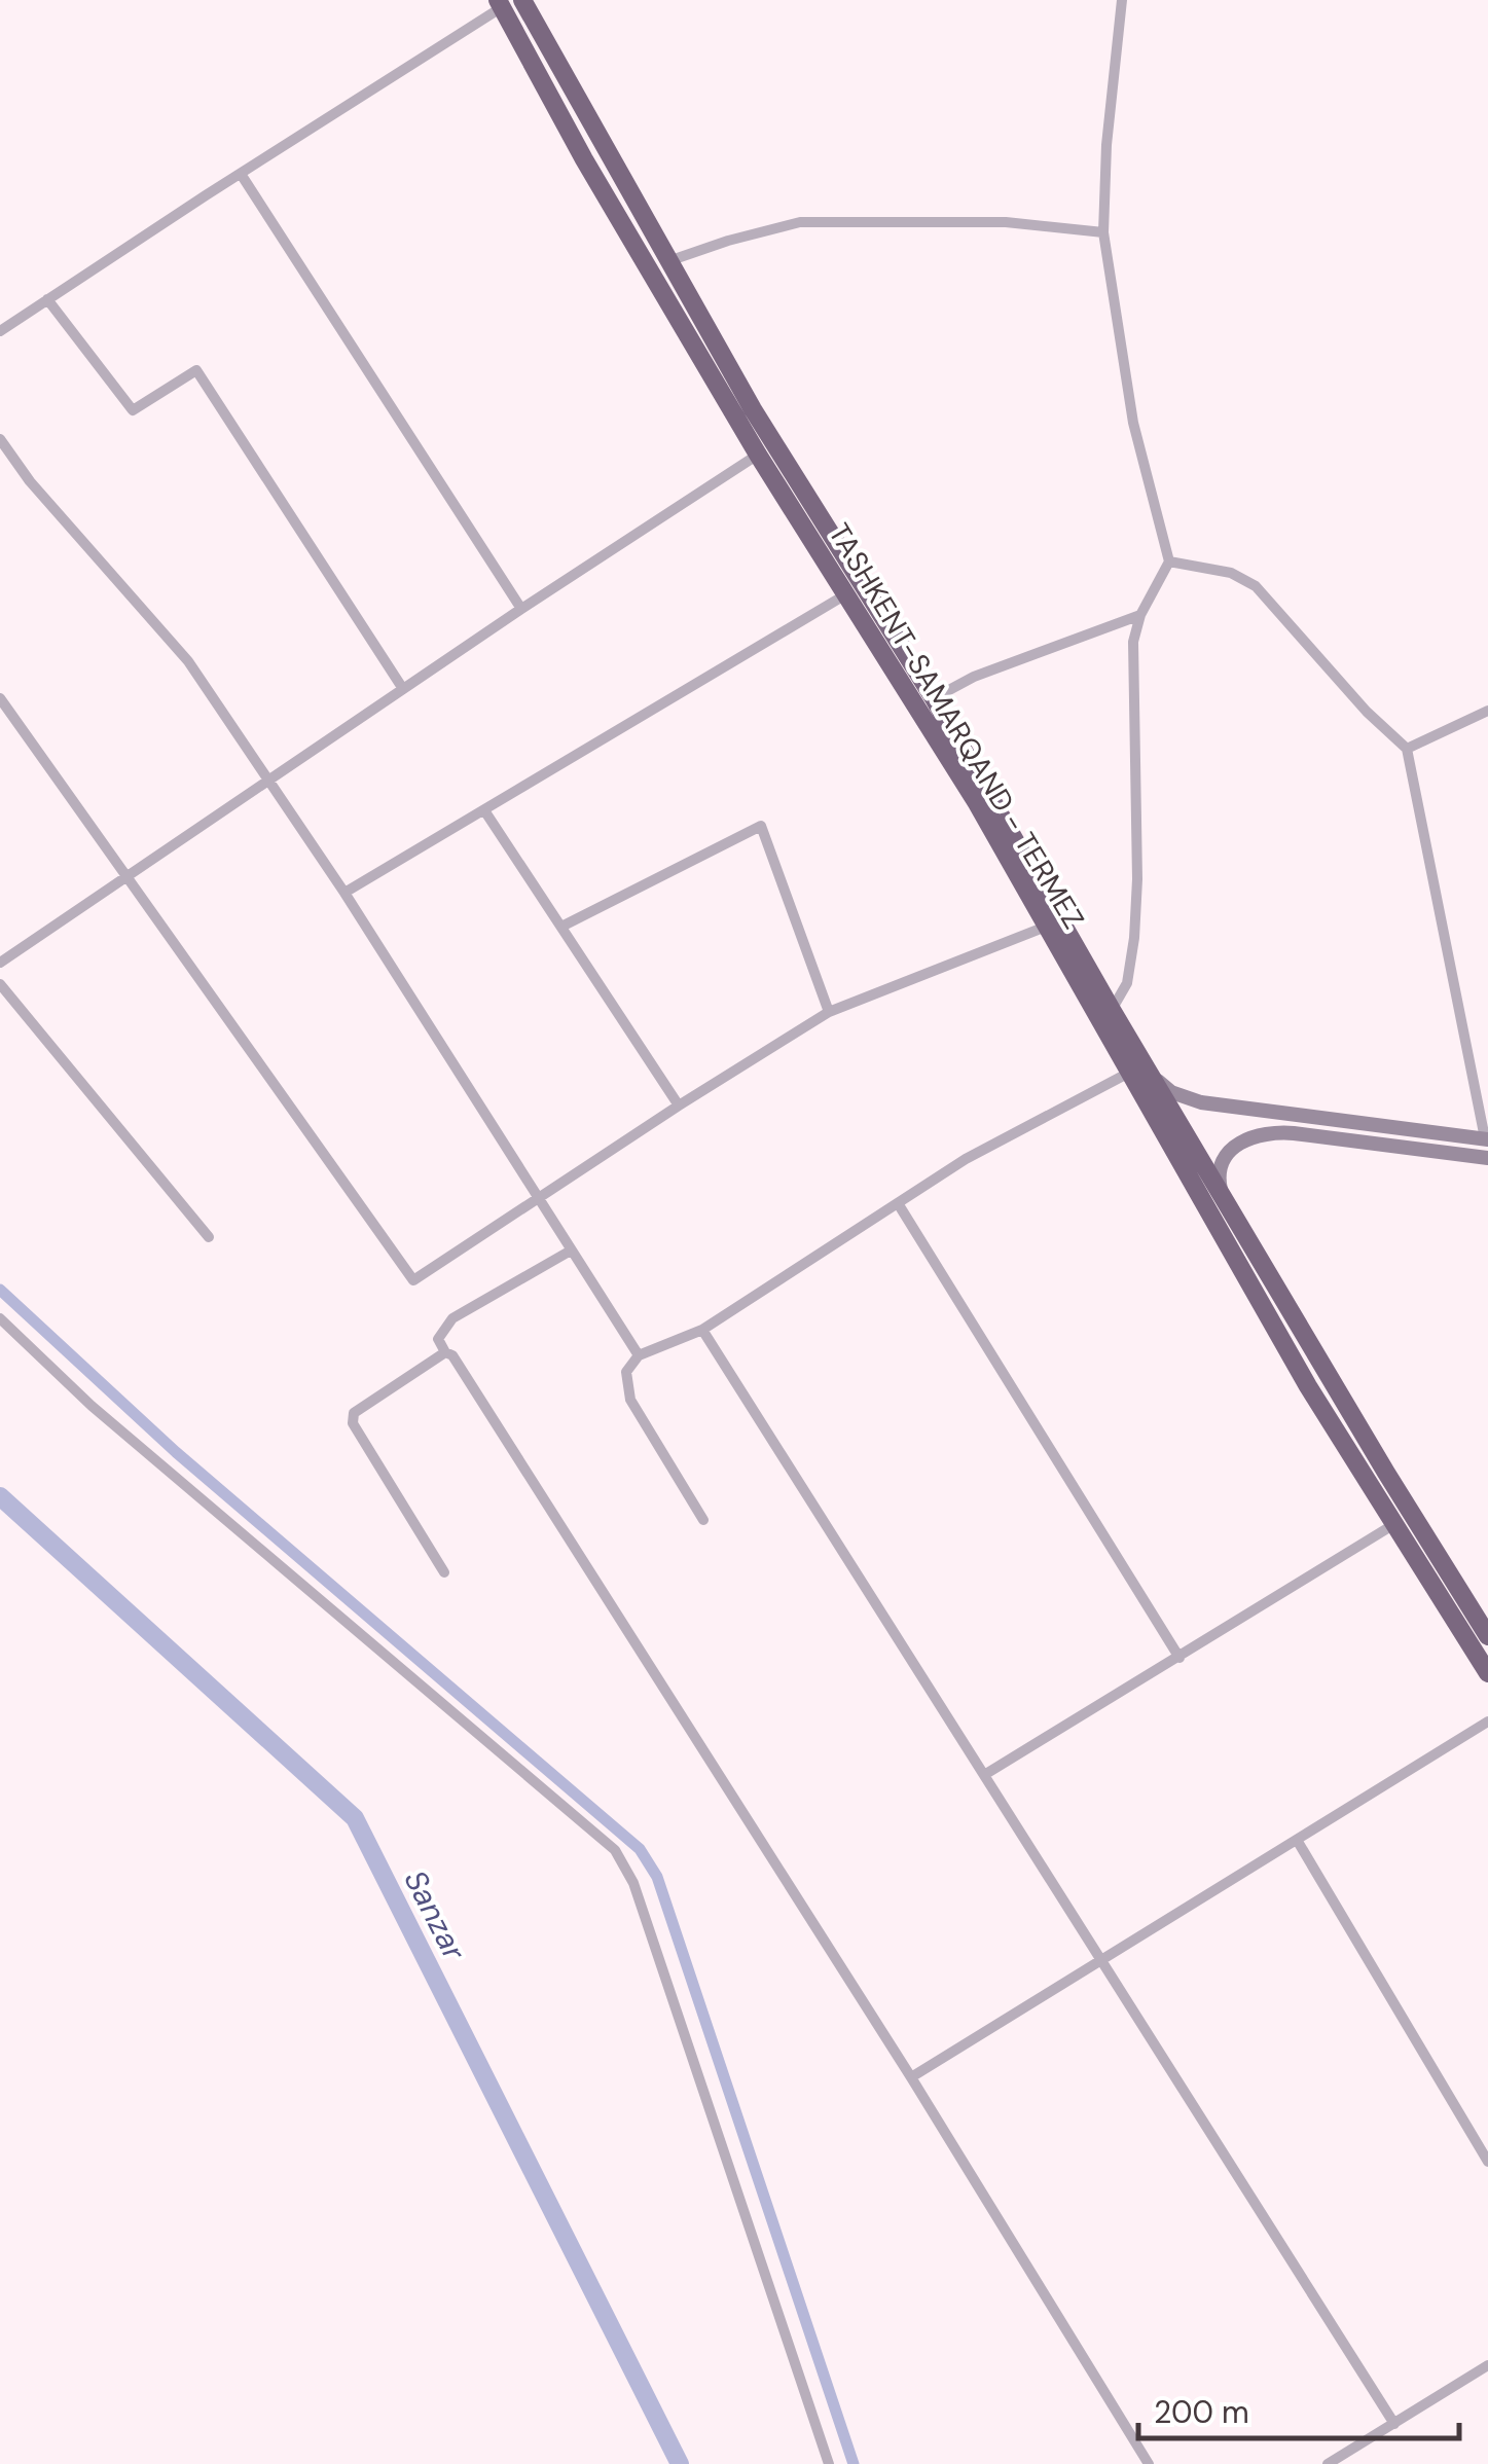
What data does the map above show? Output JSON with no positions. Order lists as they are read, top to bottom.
{
  "streets": {
    "highway": ["TASHKENT-SAMARQAND - TERMEZ"]
  },
  "water": ["Sanzar"],
  "scale_bar": "200 m"
}
